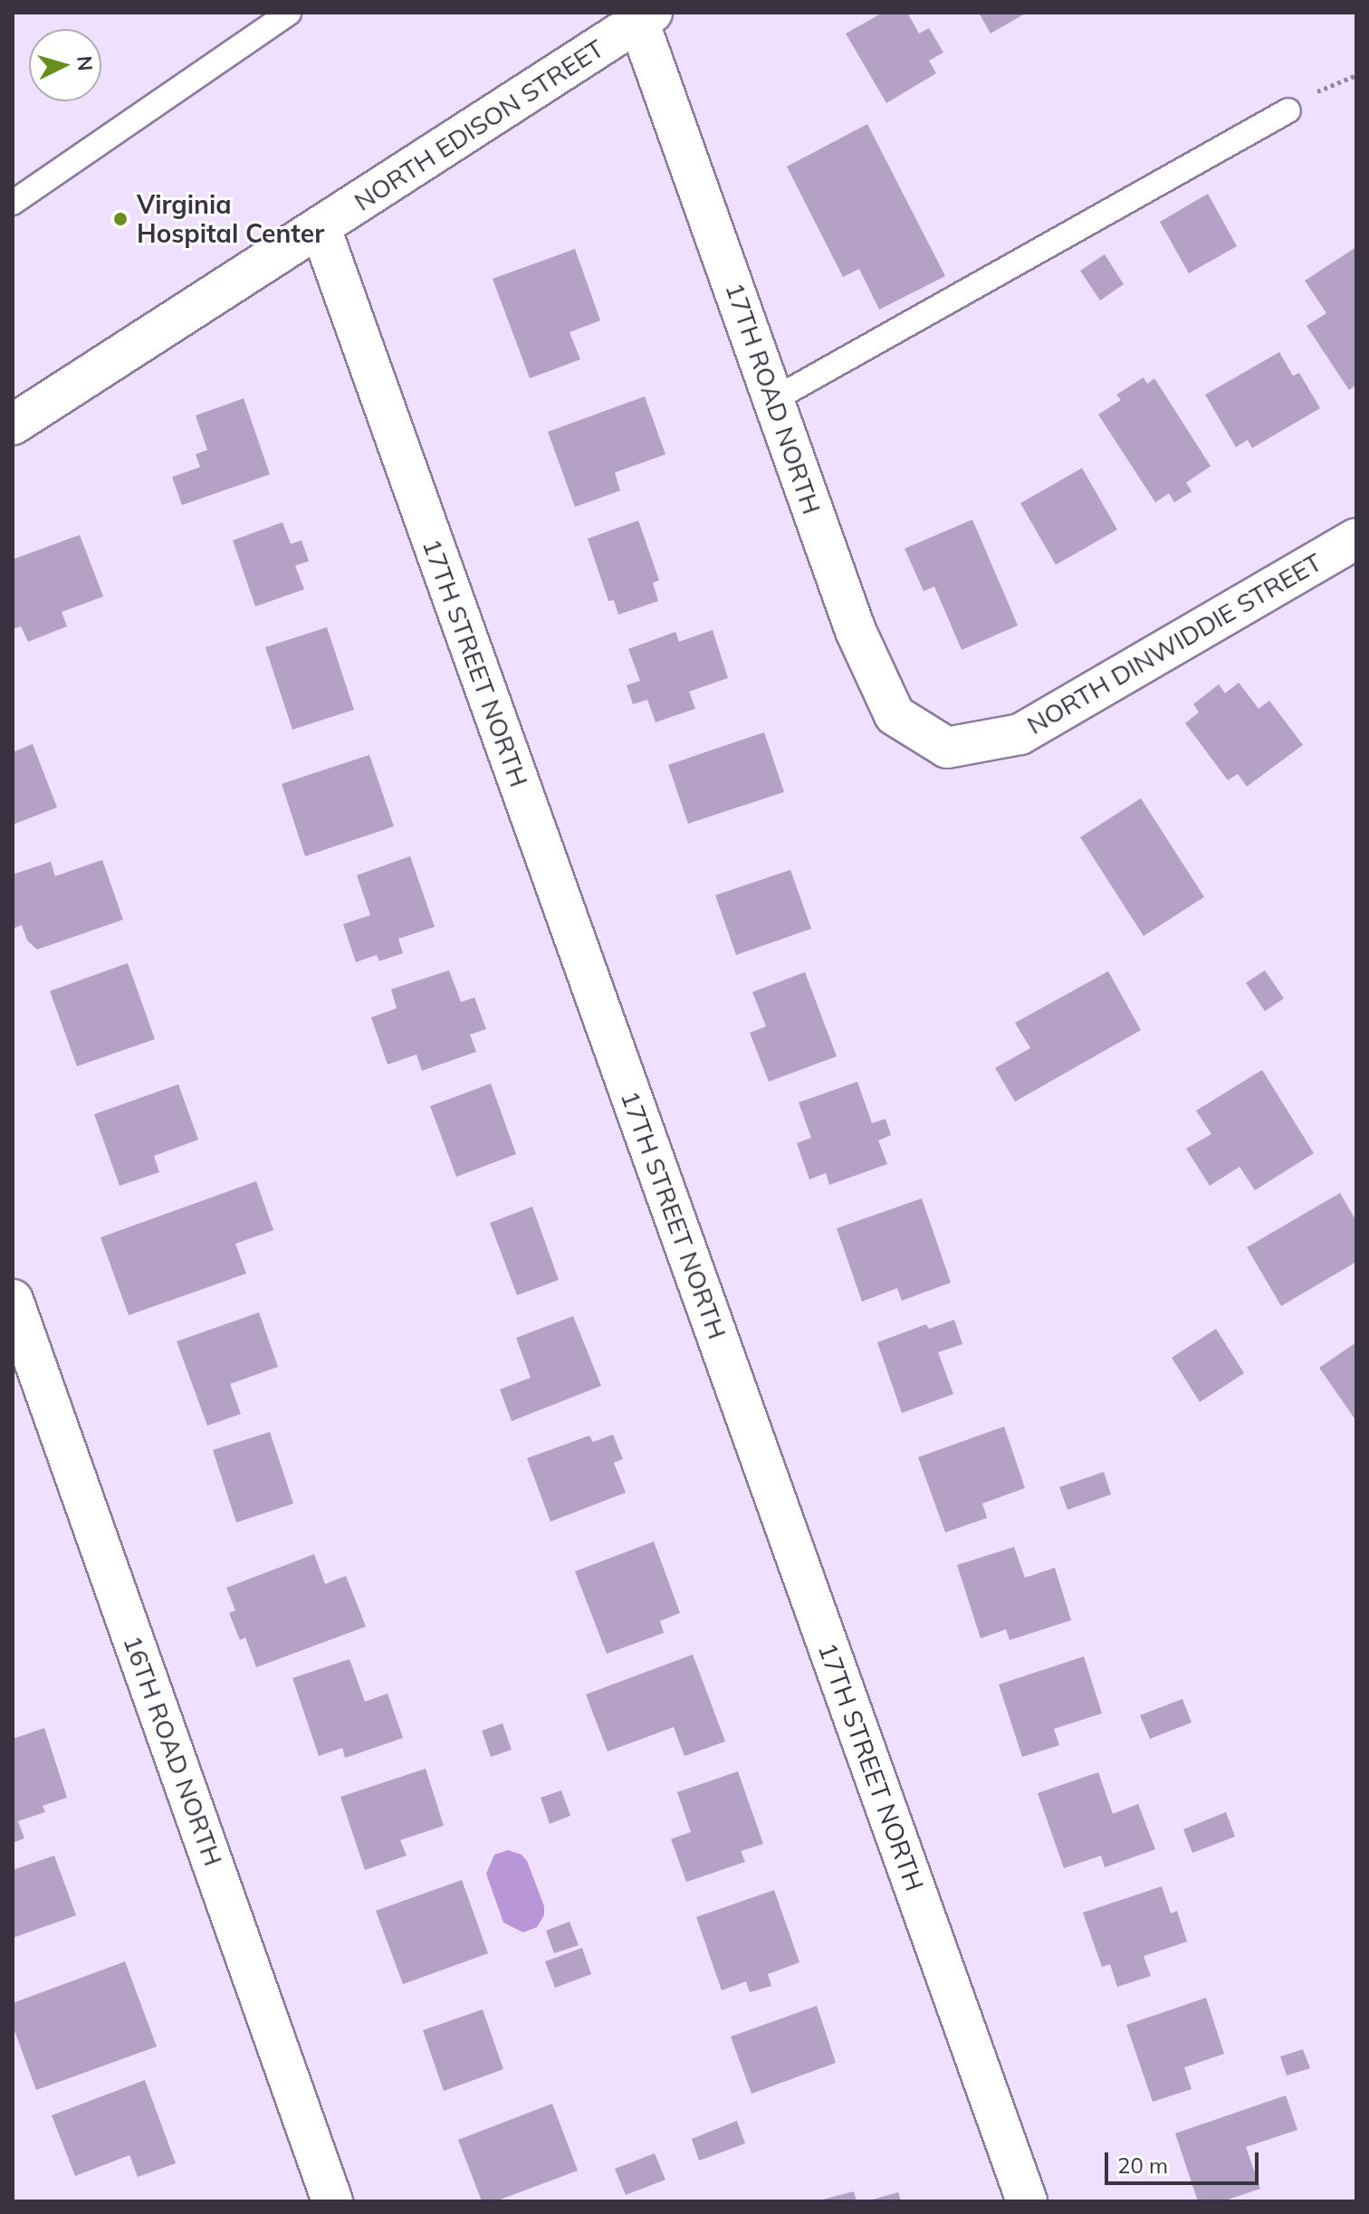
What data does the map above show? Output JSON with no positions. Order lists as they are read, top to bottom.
{
  "streets": {
    "street": [
      "NORTH EDISON STREET",
      "17TH ROAD NORTH",
      "NORTH DINWIDDIE STREET",
      "17TH STREET NORTH",
      "16TH ROAD NORTH"
    ]
  },
  "crossings": [
    ["NORTH EDISON STREET", "17TH ROAD NORTH"],
    ["NORTH EDISON STREET", "17TH STREET NORTH"],
    ["17TH ROAD NORTH", "NORTH DINWIDDIE STREET"]
  ],
  "places": ["Virginia Hospital Center"],
  "scale_bar": "20 m",
  "north": "right"
}
